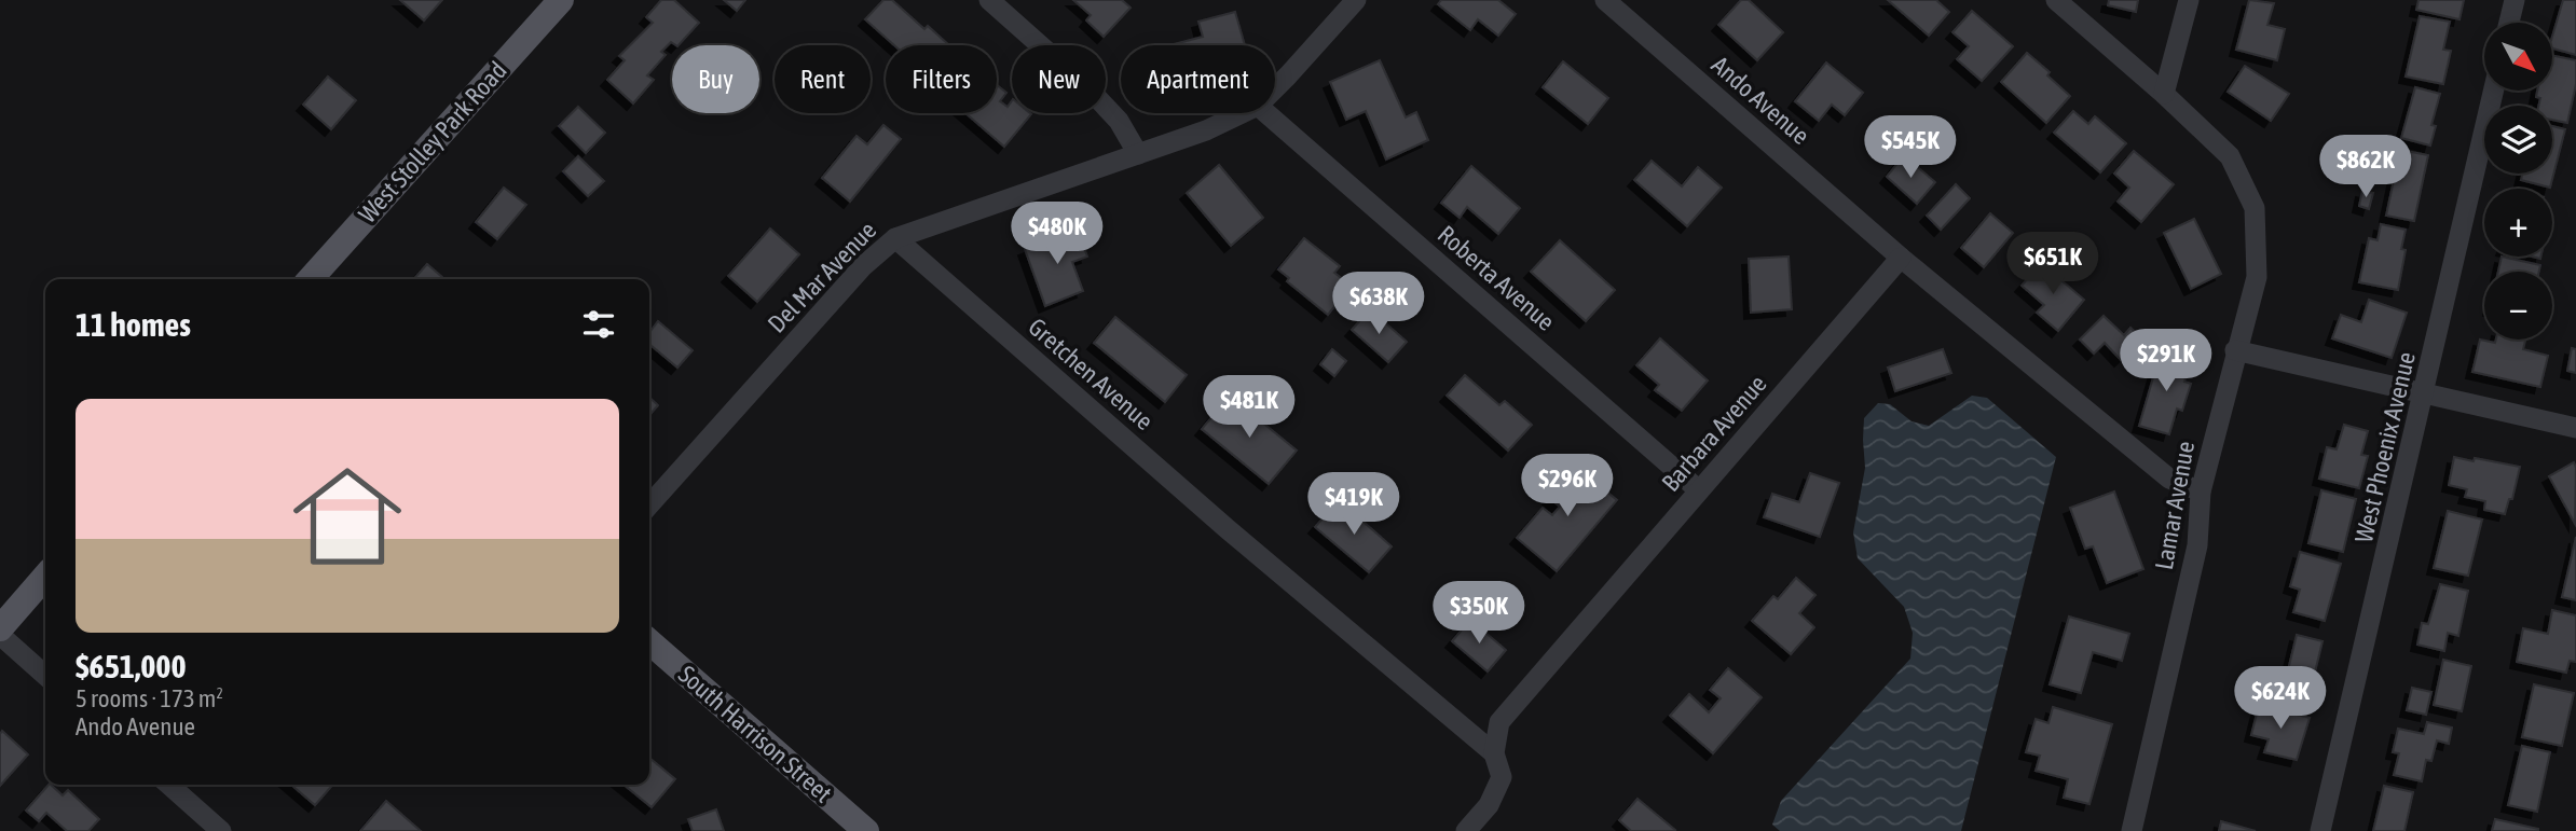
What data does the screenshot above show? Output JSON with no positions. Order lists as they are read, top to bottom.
{
  "streets": {
    "main road": ["West Stolley Park Road", "South Harrison Street"],
    "street": [
      "Ando Avenue",
      "Del Mar Avenue",
      "Roberta Avenue",
      "Gretchen Avenue",
      "Barbara Avenue",
      "West Phoenix Avenue",
      "Lamar Avenue"
    ]
  },
  "crossings": [
    ["Ando Avenue", "Barbara Avenue"],
    ["Ando Avenue", "Lamar Avenue"],
    ["Del Mar Avenue", "Gretchen Avenue"],
    ["Roberta Avenue", "Barbara Avenue"],
    ["Gretchen Avenue", "Barbara Avenue"]
  ],
  "north": "bottom right",
  "page": {
    "map_buttons": ["+", "−"],
    "chip": [
      "Buy",
      "Rent",
      "Filters",
      "New",
      "Apartment"
    ],
    "price": [
      "$545K",
      "$862K",
      "$480K",
      "$651K",
      "$638K",
      "$291K",
      "$481K",
      "$296K",
      "$419K",
      "$350K",
      "$624K"
    ],
    "heading": "11 homes",
    "list": [
      {
        "name": "$651,000",
        "note": "5 rooms · 173 m² · Ando Avenue"
      }
    ]
  }
}
